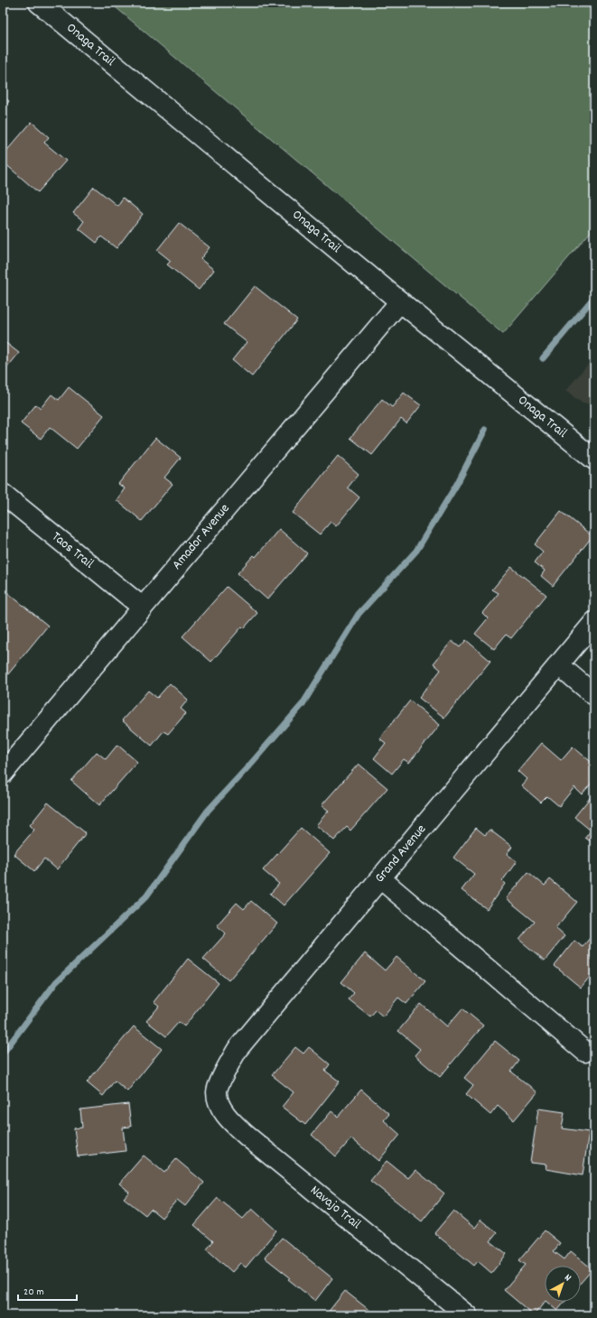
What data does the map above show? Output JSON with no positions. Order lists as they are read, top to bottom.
{
  "streets": {
    "street": [
      "Onaga Trail",
      "Amador Avenue",
      "Taos Trail",
      "Grand Avenue",
      "Navajo Trail"
    ]
  },
  "crossings": [
    ["Onaga Trail", "Amador Avenue"],
    ["Amador Avenue", "Taos Trail"],
    ["Grand Avenue", "Navajo Trail"]
  ],
  "scale_bar": "20 m",
  "north": "top right"
}
